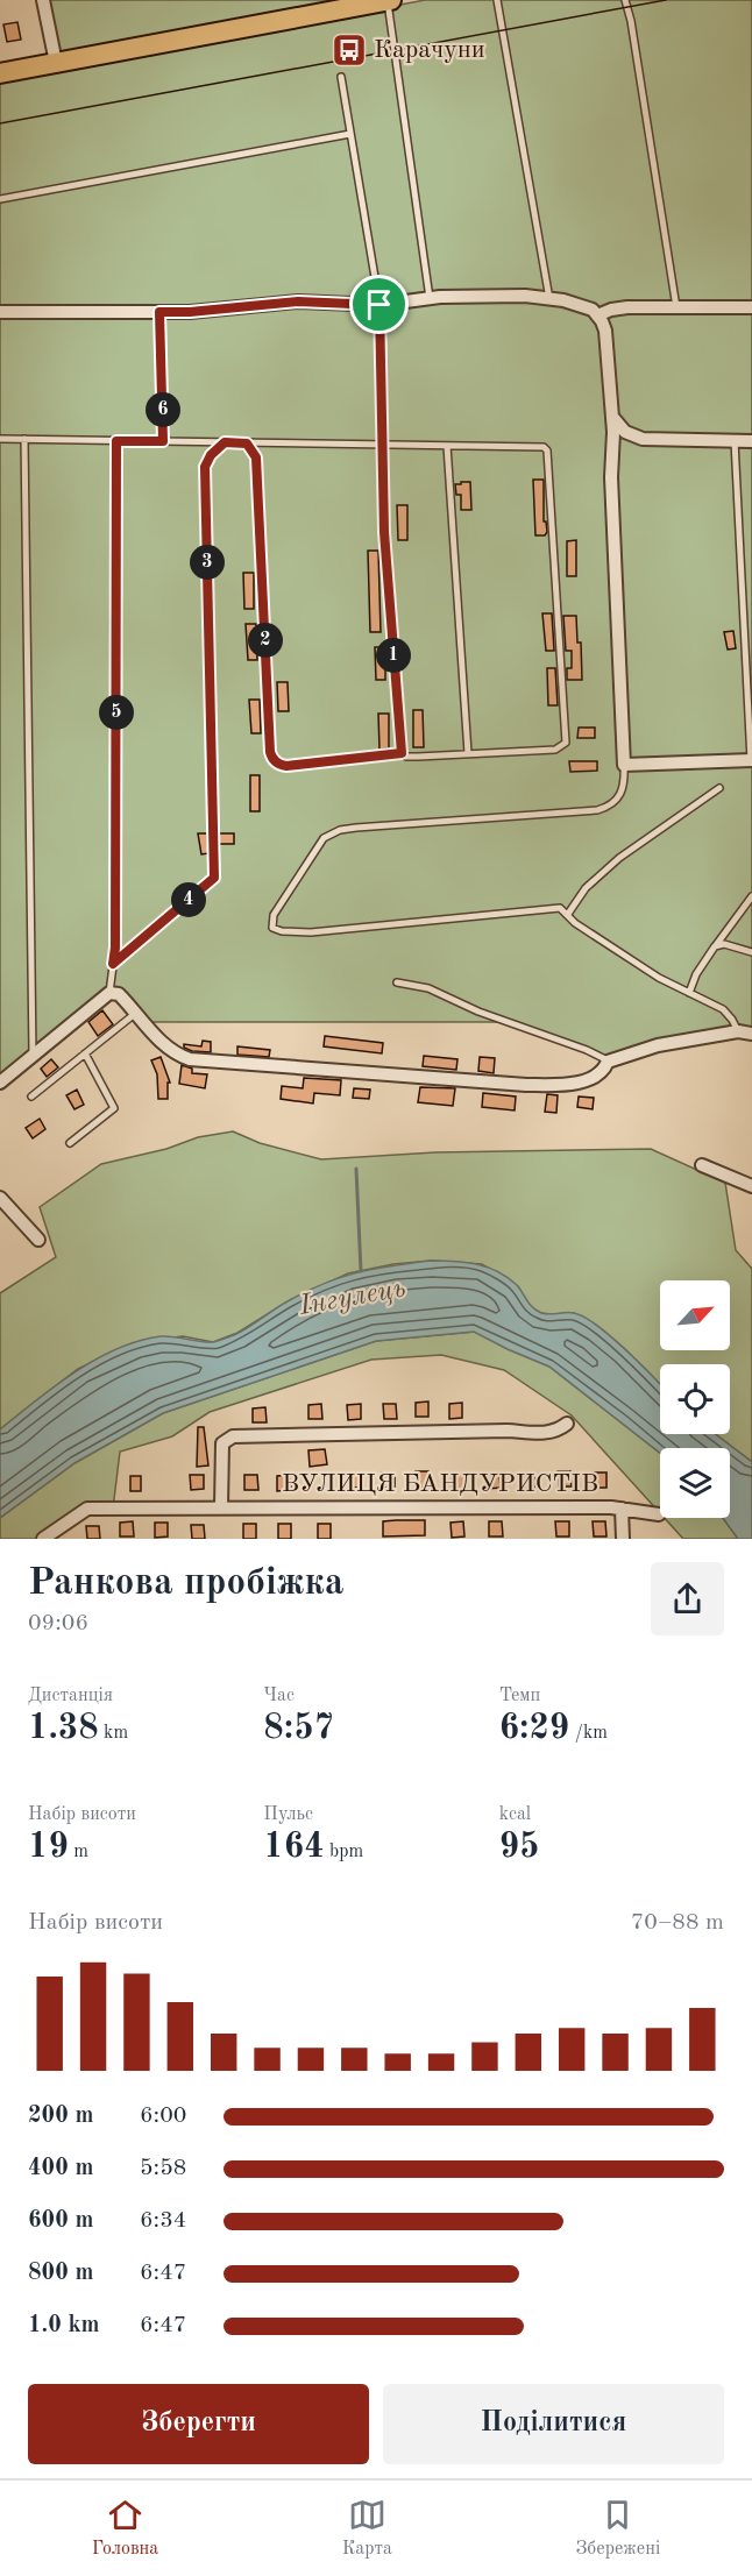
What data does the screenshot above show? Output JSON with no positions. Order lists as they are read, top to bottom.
{
  "streets": {
    "street": ["ВУЛИЦЯ БАНДУРИСТІВ"]
  },
  "water": ["Інгулець"],
  "places": {
    "bus stop": ["Карачуни"]
  },
  "north": "top right",
  "page": {
    "pins": [
      "6",
      "3",
      "2",
      "1",
      "5",
      "4"
    ],
    "heading": ["Ранкова пробіжка", "09:06"],
    "stats": [
      ["Дистанція", "1.38 km"],
      ["Час", "8:57"],
      ["Темп", "6:29 /km"],
      ["Набір висоти", "19 m"],
      ["Пульс", "164 bpm"],
      ["kcal", "95"]
    ],
    "chart": ["Набір висоти", "70–88 m"],
    "list": [
      {
        "name": "200 m",
        "note": "6:00"
      },
      {
        "name": "400 m",
        "note": "5:58"
      },
      {
        "name": "600 m",
        "note": "6:34"
      },
      {
        "name": "800 m",
        "note": "6:47"
      },
      {
        "name": "1.0 km",
        "note": "6:47"
      }
    ],
    "buttons": ["Зберегти", "Поділитися"],
    "tabs": ["Головна", "Карта", "Збережені"]
  }
}
